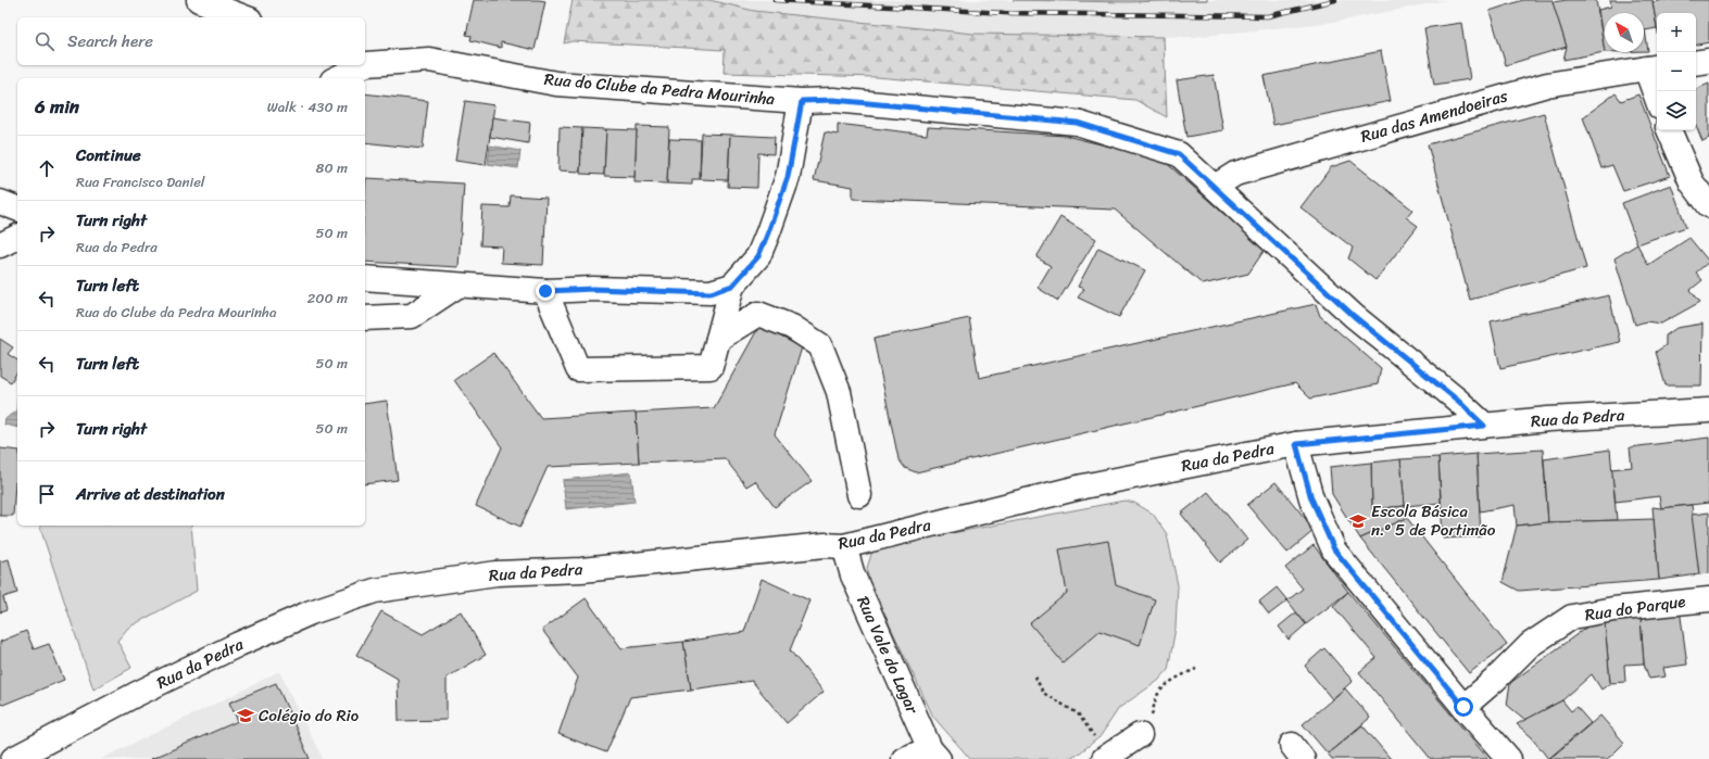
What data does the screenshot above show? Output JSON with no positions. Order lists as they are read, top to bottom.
{
  "streets": {
    "street": [
      "Rua do Clube da Pedra Mourinha",
      "Rua das Amendoeiras",
      "Rua da Pedra",
      "Rua do Parque",
      "Rua Vale do Lagar"
    ]
  },
  "crossings": [
    ["Rua do Clube da Pedra Mourinha", "Rua das Amendoeiras"],
    ["Rua do Clube da Pedra Mourinha", "Rua da Pedra"],
    ["Rua da Pedra", "Rua Vale do Lagar"]
  ],
  "places": {
    "school or university": ["Escola Básica n.º 5 de Portimão", "Colégio do Rio"]
  },
  "north": "top left",
  "page": {
    "map_buttons": ["+", "−"],
    "search": "Search here",
    "heading": ["6 min", "Walk · 430 m"],
    "list": [
      ["Continue", "Rua Francisco Daniel", "80 m"],
      ["Turn right", "Rua da Pedra", "50 m"],
      ["Turn left", "Rua do Clube da Pedra Mourinha", "200 m"],
      ["Turn left", "50 m"],
      ["Turn right", "50 m"],
      "Arrive at destination"
    ]
  }
}
